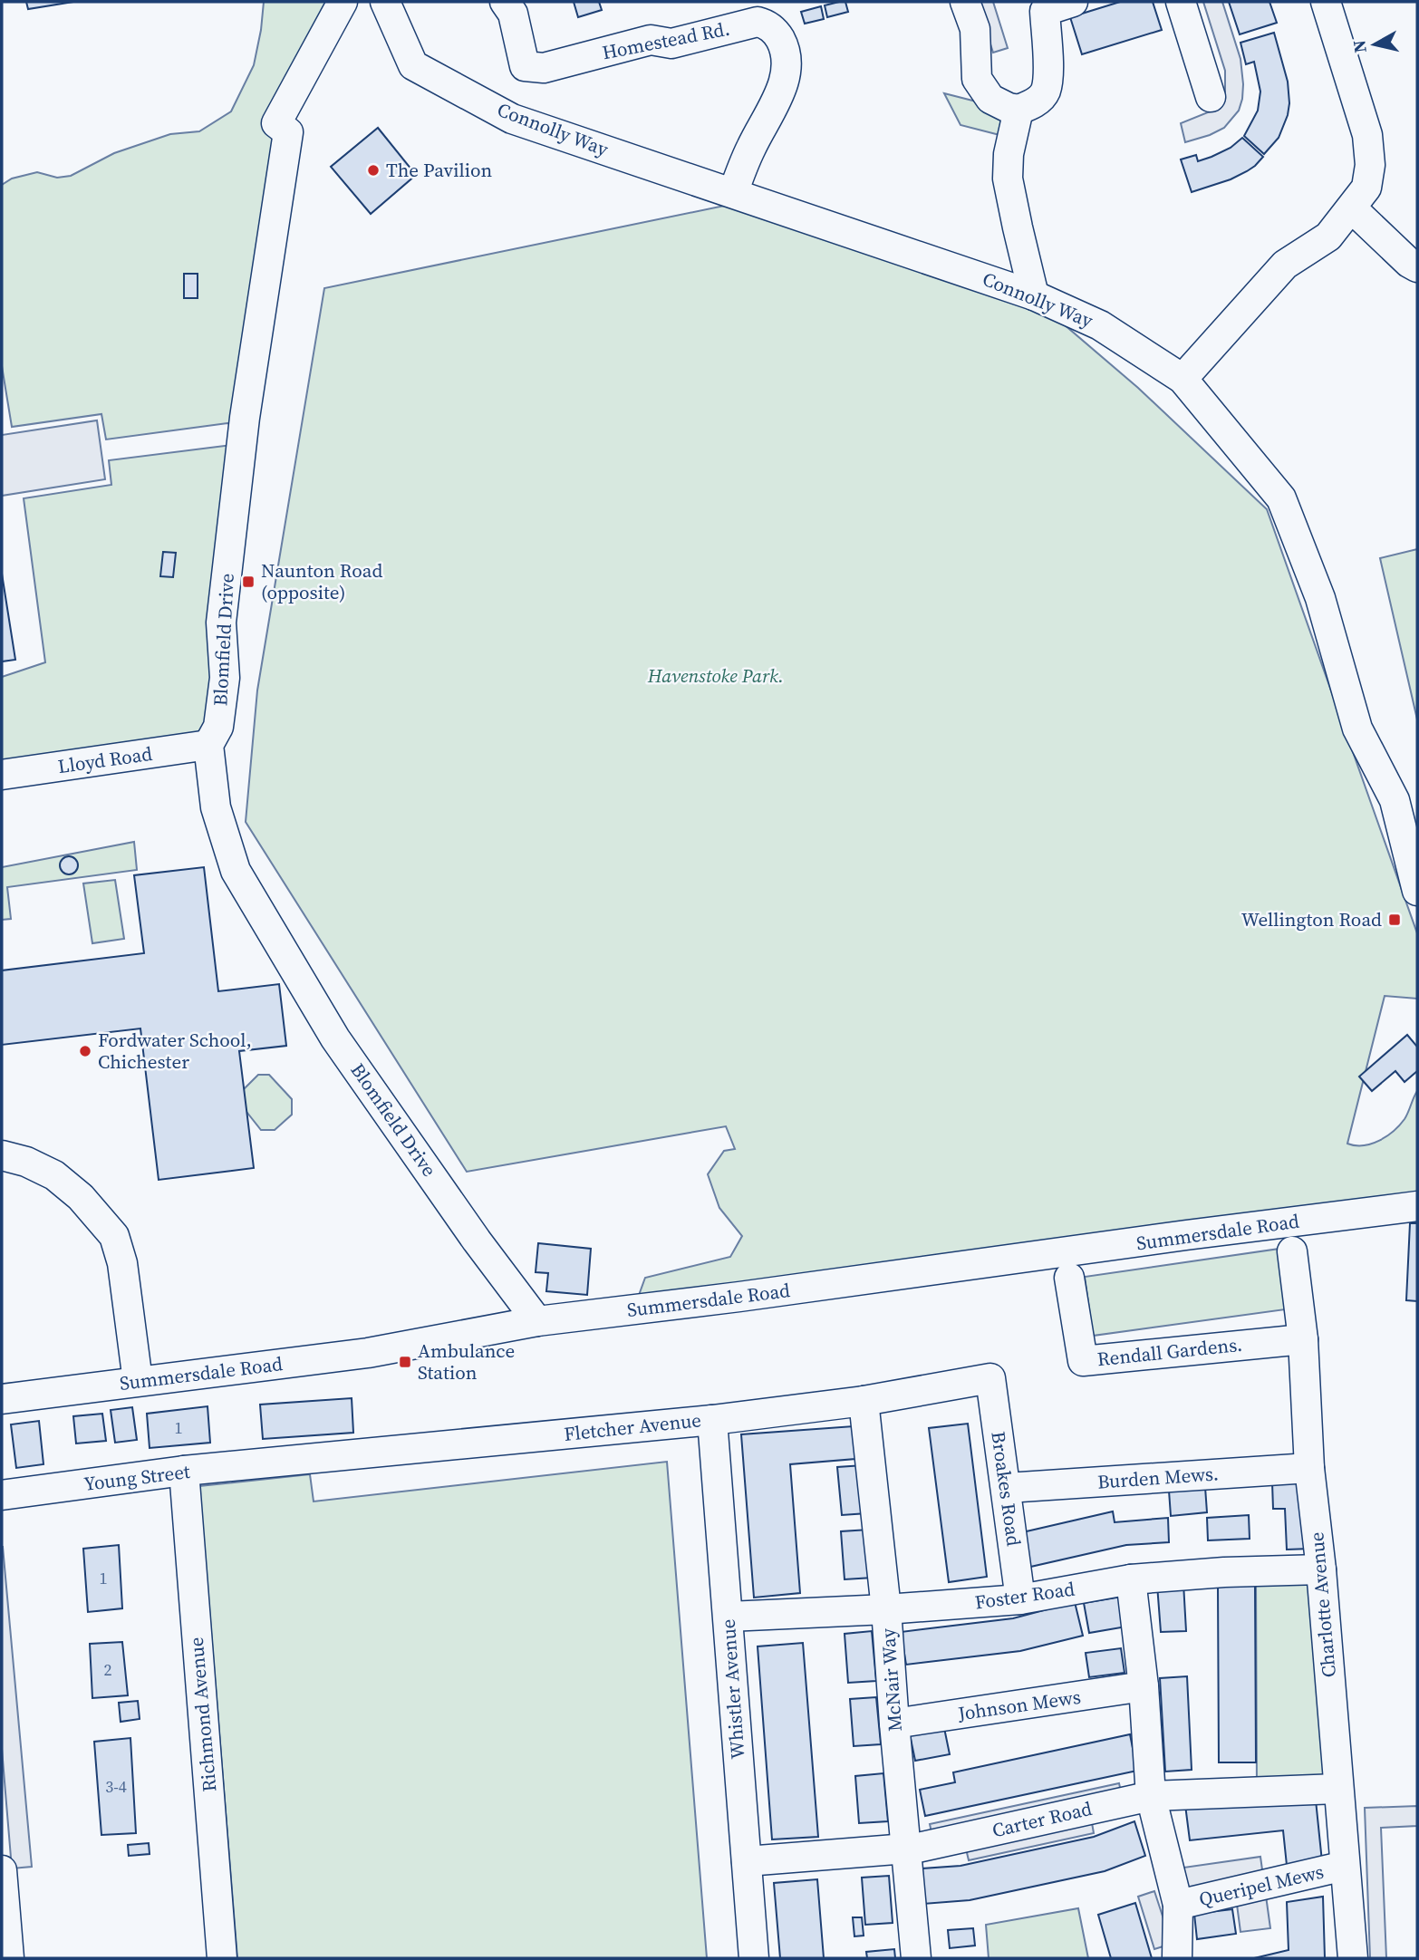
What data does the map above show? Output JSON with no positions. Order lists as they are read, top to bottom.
{
  "streets": {
    "street": [
      "Homestead Rd.",
      "Connolly Way",
      "Blomfield Drive",
      "Lloyd Road",
      "Summersdale Road",
      "Rendall Gardens.",
      "Fletcher Avenue",
      "Young Street",
      "Burden Mews.",
      "Broakes Road",
      "Foster Road",
      "Charlotte Avenue",
      "McNair Way",
      "Whistler Avenue",
      "Johnson Mews",
      "Richmond Avenue",
      "Carter Road",
      "Queripel Mews"
    ]
  },
  "crossings": [
    ["Homestead Rd.", "Connolly Way"],
    ["Blomfield Drive", "Lloyd Road"],
    ["Blomfield Drive", "Summersdale Road"],
    ["Rendall Gardens.", "Charlotte Avenue"],
    ["Fletcher Avenue", "Young Street"],
    ["Fletcher Avenue", "Broakes Road"],
    ["Fletcher Avenue", "McNair Way"],
    ["Fletcher Avenue", "Whistler Avenue"],
    ["Young Street", "Richmond Avenue"],
    ["Burden Mews.", "Broakes Road"],
    ["Burden Mews.", "Charlotte Avenue"],
    ["Broakes Road", "Foster Road"],
    ["Foster Road", "Charlotte Avenue"],
    ["Foster Road", "McNair Way"],
    ["Foster Road", "Whistler Avenue"],
    ["Charlotte Avenue", "Carter Road"],
    ["Charlotte Avenue", "Queripel Mews"],
    ["McNair Way", "Johnson Mews"],
    ["McNair Way", "Carter Road"],
    ["Whistler Avenue", "Carter Road"],
    ["Carter Road", "Queripel Mews"]
  ],
  "parks": ["Havenstoke Park."],
  "places": {
    "other": ["The Pavilion", "Fordwater School, Chichester"],
    "transit": ["Naunton Road (opposite)", "Wellington Road", "Ambulance Station"]
  },
  "house_numbers": [
    "1",
    "1",
    "2",
    "3-4"
  ],
  "north": "left"
}
